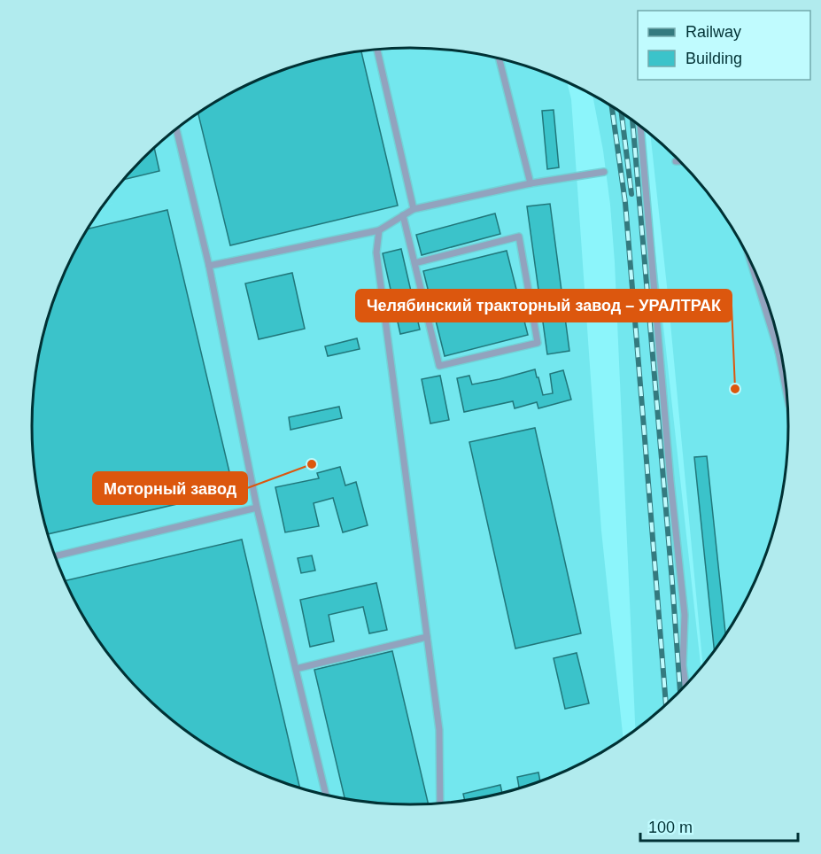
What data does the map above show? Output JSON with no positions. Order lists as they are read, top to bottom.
{
  "places": ["Челябинский тракторный завод – УРАЛТРАК", "Моторный завод"],
  "legend": ["Railway", "Building"],
  "scale_bar": "100 m"
}
